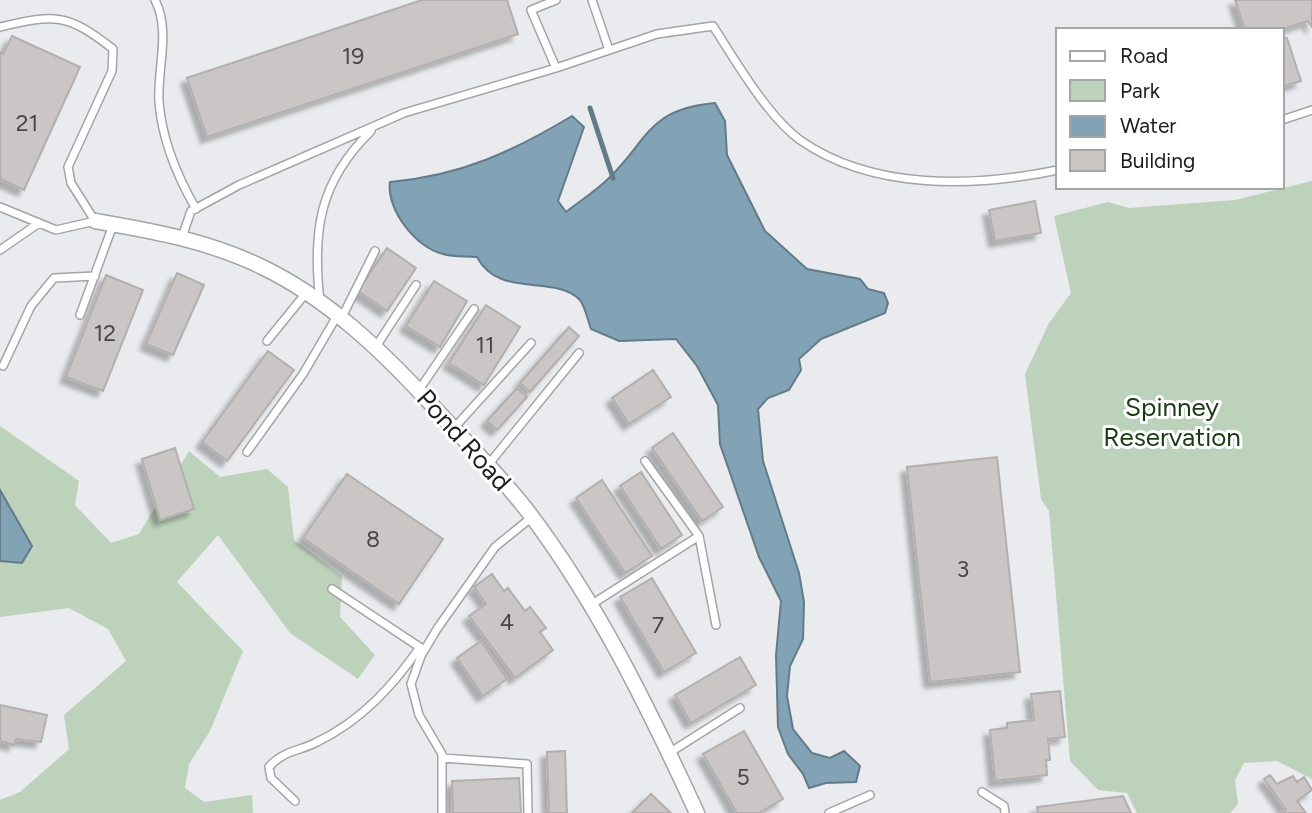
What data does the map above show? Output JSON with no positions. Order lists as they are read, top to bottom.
{
  "streets": {
    "street": ["Pond Road"]
  },
  "parks": ["Spinney Reservation"],
  "house_numbers": [
    "19",
    "21",
    "12",
    "11",
    "8",
    "3",
    "4",
    "7",
    "5"
  ],
  "legend": [
    "Road",
    "Park",
    "Water",
    "Building"
  ]
}
